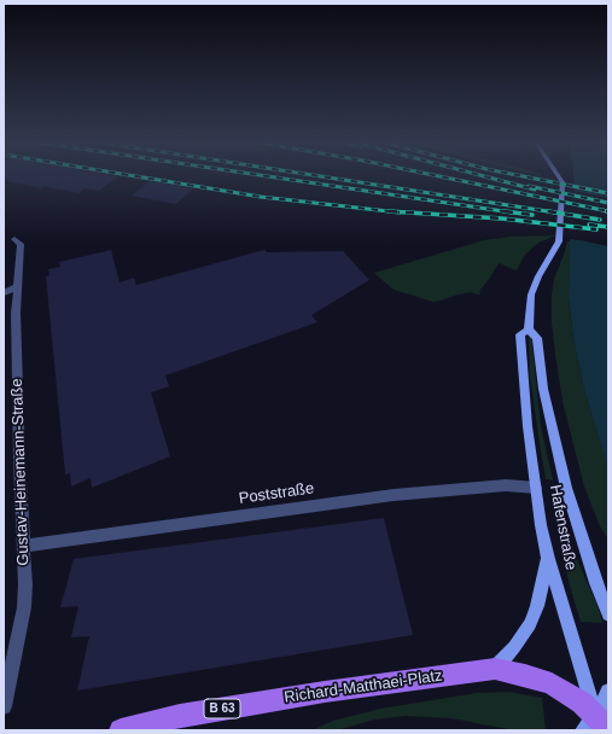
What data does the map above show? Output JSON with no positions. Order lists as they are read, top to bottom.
{
  "streets": {
    "main road": ["Hafenstraße", "Richard-Matthaei-Platz", "B 63"],
    "street": ["Gustav-Heinemann-Straße", "Poststraße"]
  },
  "crossings": [
    ["Gustav-Heinemann-Straße", "Poststraße"],
    ["Poststraße", "Hafenstraße"],
    ["Hafenstraße", "Richard-Matthaei-Platz"]
  ]
}
